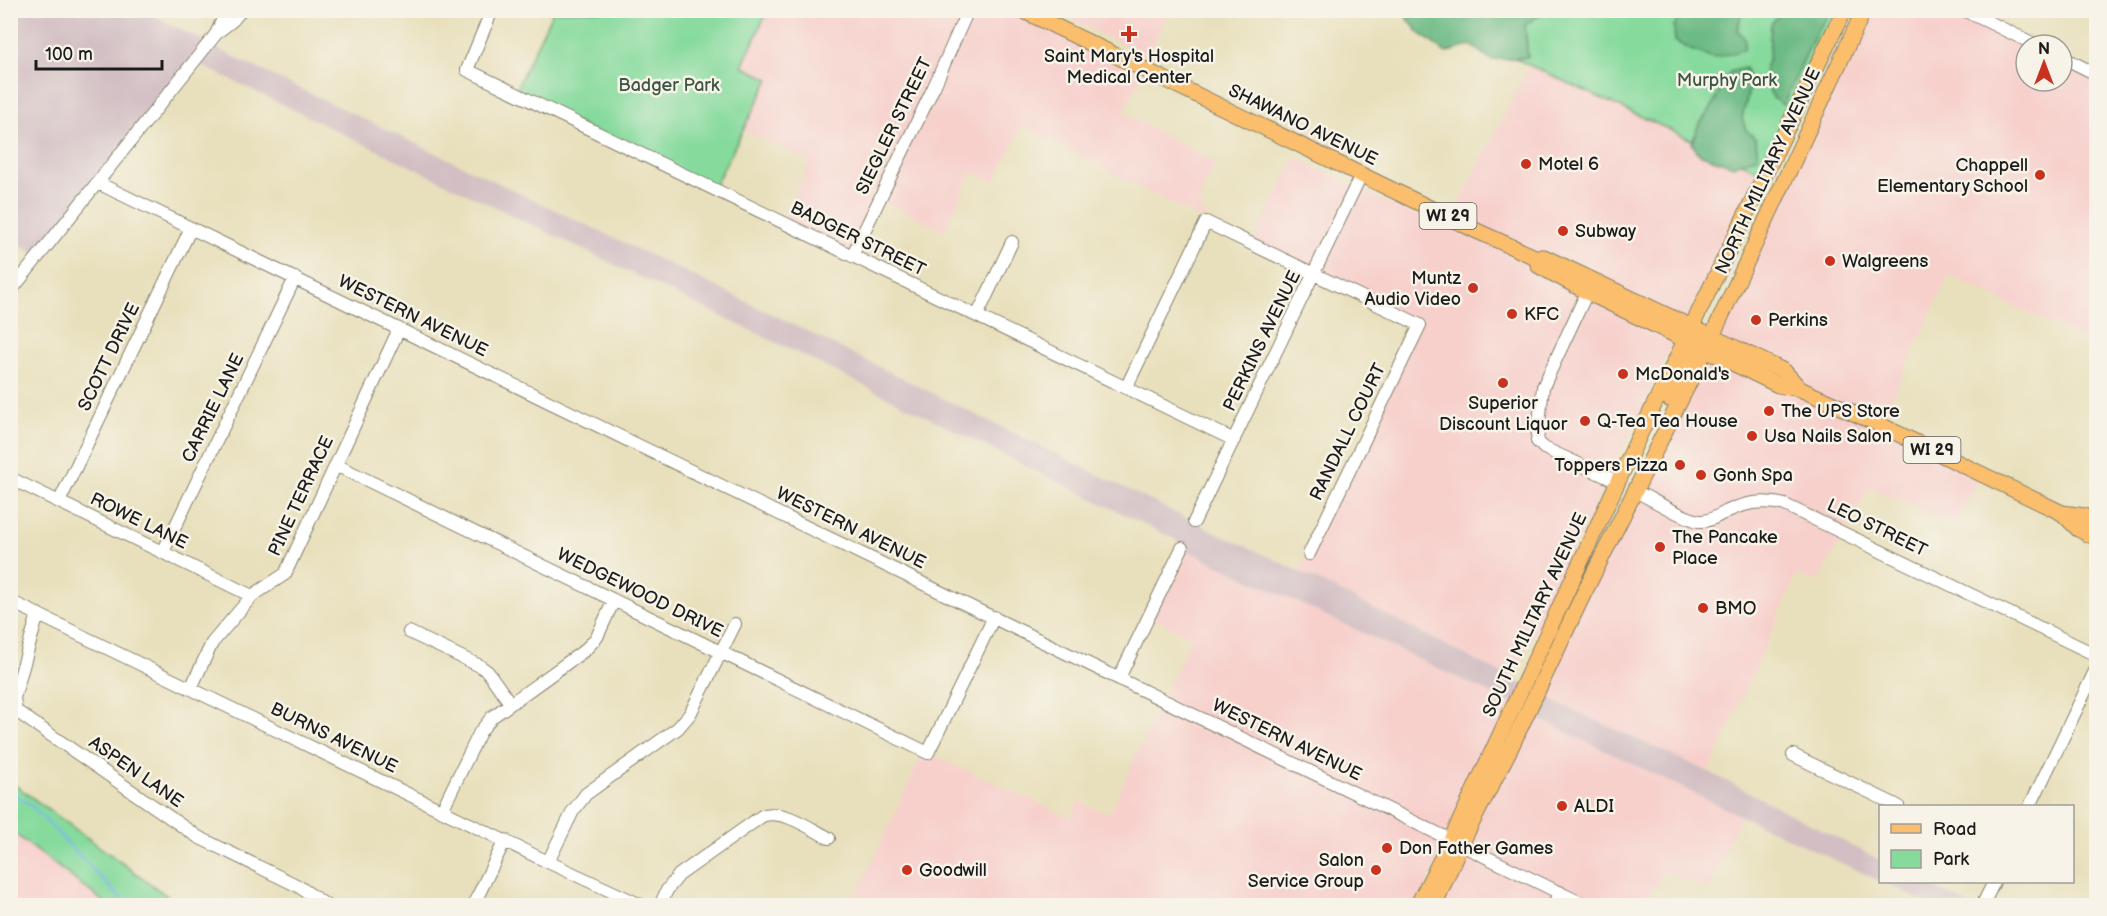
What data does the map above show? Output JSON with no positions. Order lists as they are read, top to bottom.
{
  "streets": {
    "main road": [
      "SHAWANO AVENUE",
      "NORTH MILITARY AVENUE",
      "WI 29",
      "SOUTH MILITARY AVENUE"
    ],
    "street": [
      "SIEGLER STREET",
      "BADGER STREET",
      "WESTERN AVENUE",
      "PERKINS AVENUE",
      "SCOTT DRIVE",
      "CARRIE LANE",
      "RANDALL COURT",
      "PINE TERRACE",
      "ROWE LANE",
      "LEO STREET",
      "WEDGEWOOD DRIVE",
      "BURNS AVENUE",
      "ASPEN LANE"
    ]
  },
  "crossings": [
    ["SHAWANO AVENUE", "NORTH MILITARY AVENUE"],
    ["SHAWANO AVENUE", "PERKINS AVENUE"],
    ["SHAWANO AVENUE", "SOUTH MILITARY AVENUE"],
    ["SIEGLER STREET", "BADGER STREET"],
    ["NORTH MILITARY AVENUE", "SOUTH MILITARY AVENUE"],
    ["BADGER STREET", "PERKINS AVENUE"],
    ["WESTERN AVENUE", "SCOTT DRIVE"],
    ["WESTERN AVENUE", "CARRIE LANE"],
    ["WESTERN AVENUE", "PINE TERRACE"],
    ["WESTERN AVENUE", "WEDGEWOOD DRIVE"],
    ["WESTERN AVENUE", "SOUTH MILITARY AVENUE"],
    ["PERKINS AVENUE", "RANDALL COURT"],
    ["SCOTT DRIVE", "ROWE LANE"],
    ["CARRIE LANE", "ROWE LANE"],
    ["PINE TERRACE", "ROWE LANE"],
    ["PINE TERRACE", "WEDGEWOOD DRIVE"],
    ["PINE TERRACE", "BURNS AVENUE"],
    ["LEO STREET", "SOUTH MILITARY AVENUE"],
    ["BURNS AVENUE", "ASPEN LANE"]
  ],
  "parks": ["Murphy Park", "Badger Park"],
  "places": {
    "health": ["Saint Mary's Hospital Medical Center"],
    "other": [
      "Motel 6",
      "Chappell Elementary School",
      "Subway",
      "Walgreens",
      "Muntz Audio Video",
      "KFC",
      "Perkins",
      "McDonald's",
      "Superior Discount Liquor",
      "The UPS Store",
      "Q-Tea Tea House",
      "Usa Nails Salon",
      "Toppers Pizza",
      "Gonh Spa",
      "The Pancake Place",
      "BMO",
      "ALDI",
      "Don Father Games",
      "Goodwill",
      "Salon Service Group"
    ]
  },
  "legend": ["Road", "Park"],
  "scale_bar": "100 m",
  "north": "top"
}
